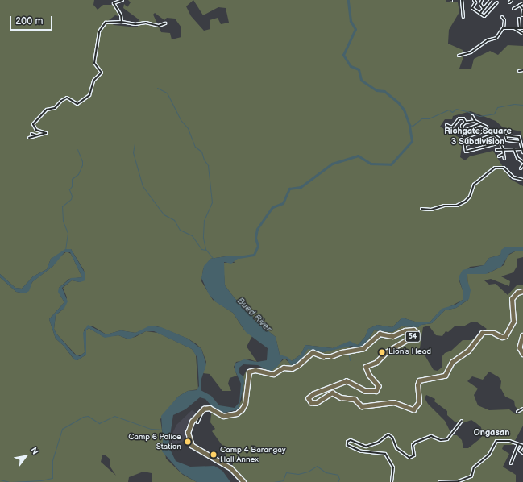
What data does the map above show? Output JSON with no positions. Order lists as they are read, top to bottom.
{
  "streets": {
    "highway": ["54"]
  },
  "districts": ["Richgate Square 3 Subdivision", "Ongasan"],
  "water": ["Bued River"],
  "places": ["Lion's Head", "Camp 6 Police Station", "Camp 4 Barangay Hall Annex"],
  "scale_bar": "200 m",
  "north": "top right"
}
